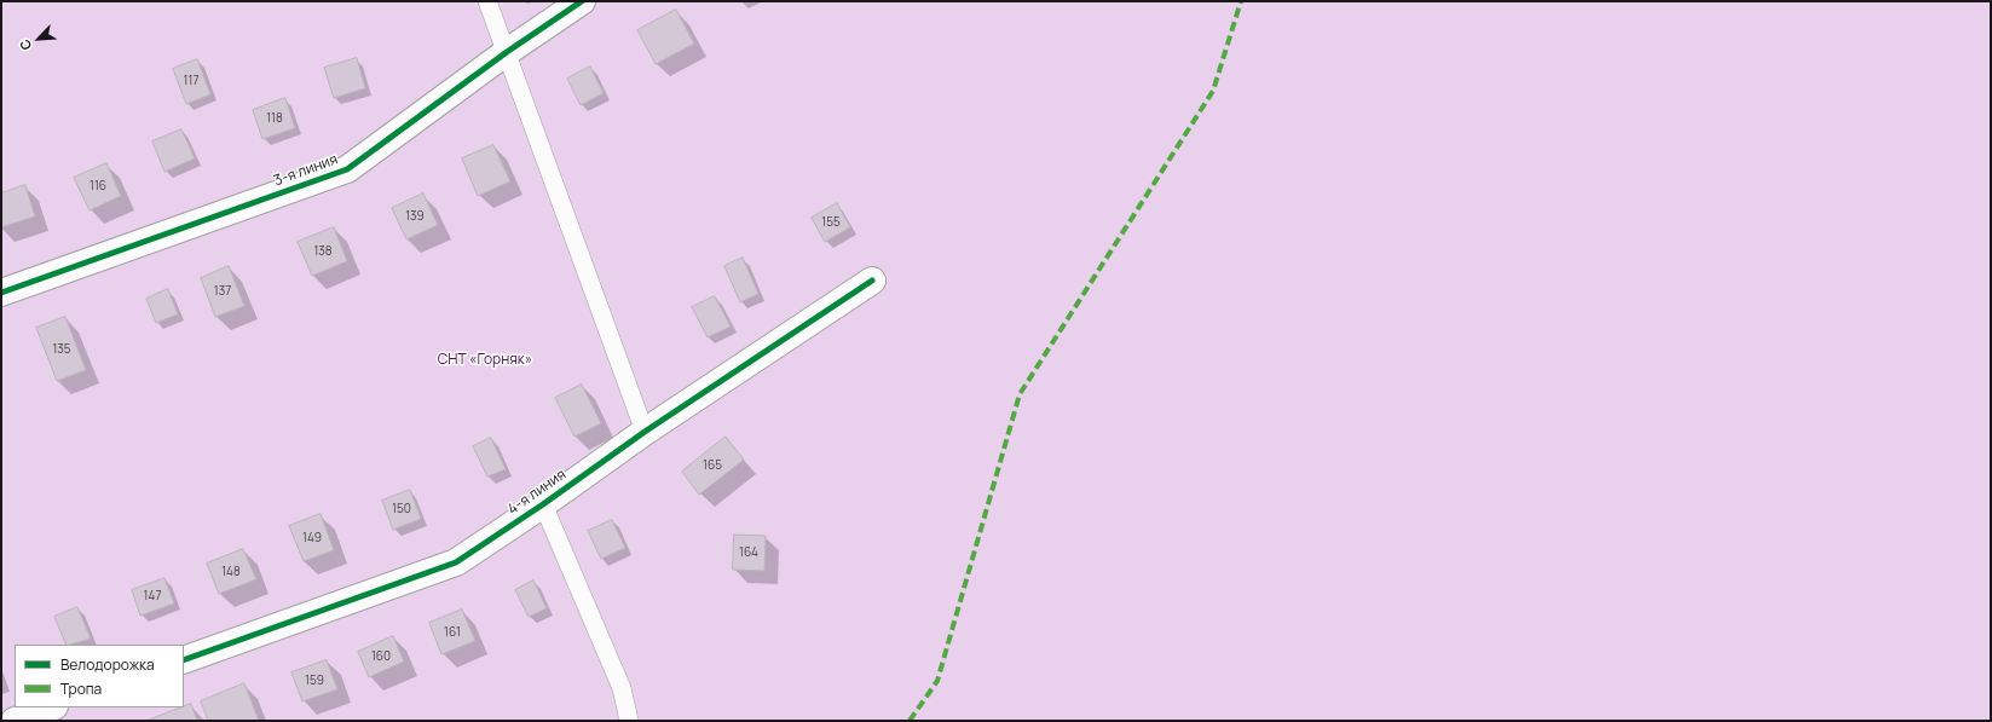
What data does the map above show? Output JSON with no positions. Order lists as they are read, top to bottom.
{
  "streets": {
    "street": ["3-я линия", "4-я линия"]
  },
  "parks": ["СНТ «Горняк»"],
  "house_numbers": [
    "117",
    "118",
    "116",
    "139",
    "155",
    "138",
    "137",
    "135",
    "165",
    "150",
    "149",
    "164",
    "148",
    "147",
    "161",
    "160",
    "159"
  ],
  "legend": ["Велодорожка", "Тропа"],
  "north": "bottom left"
}
